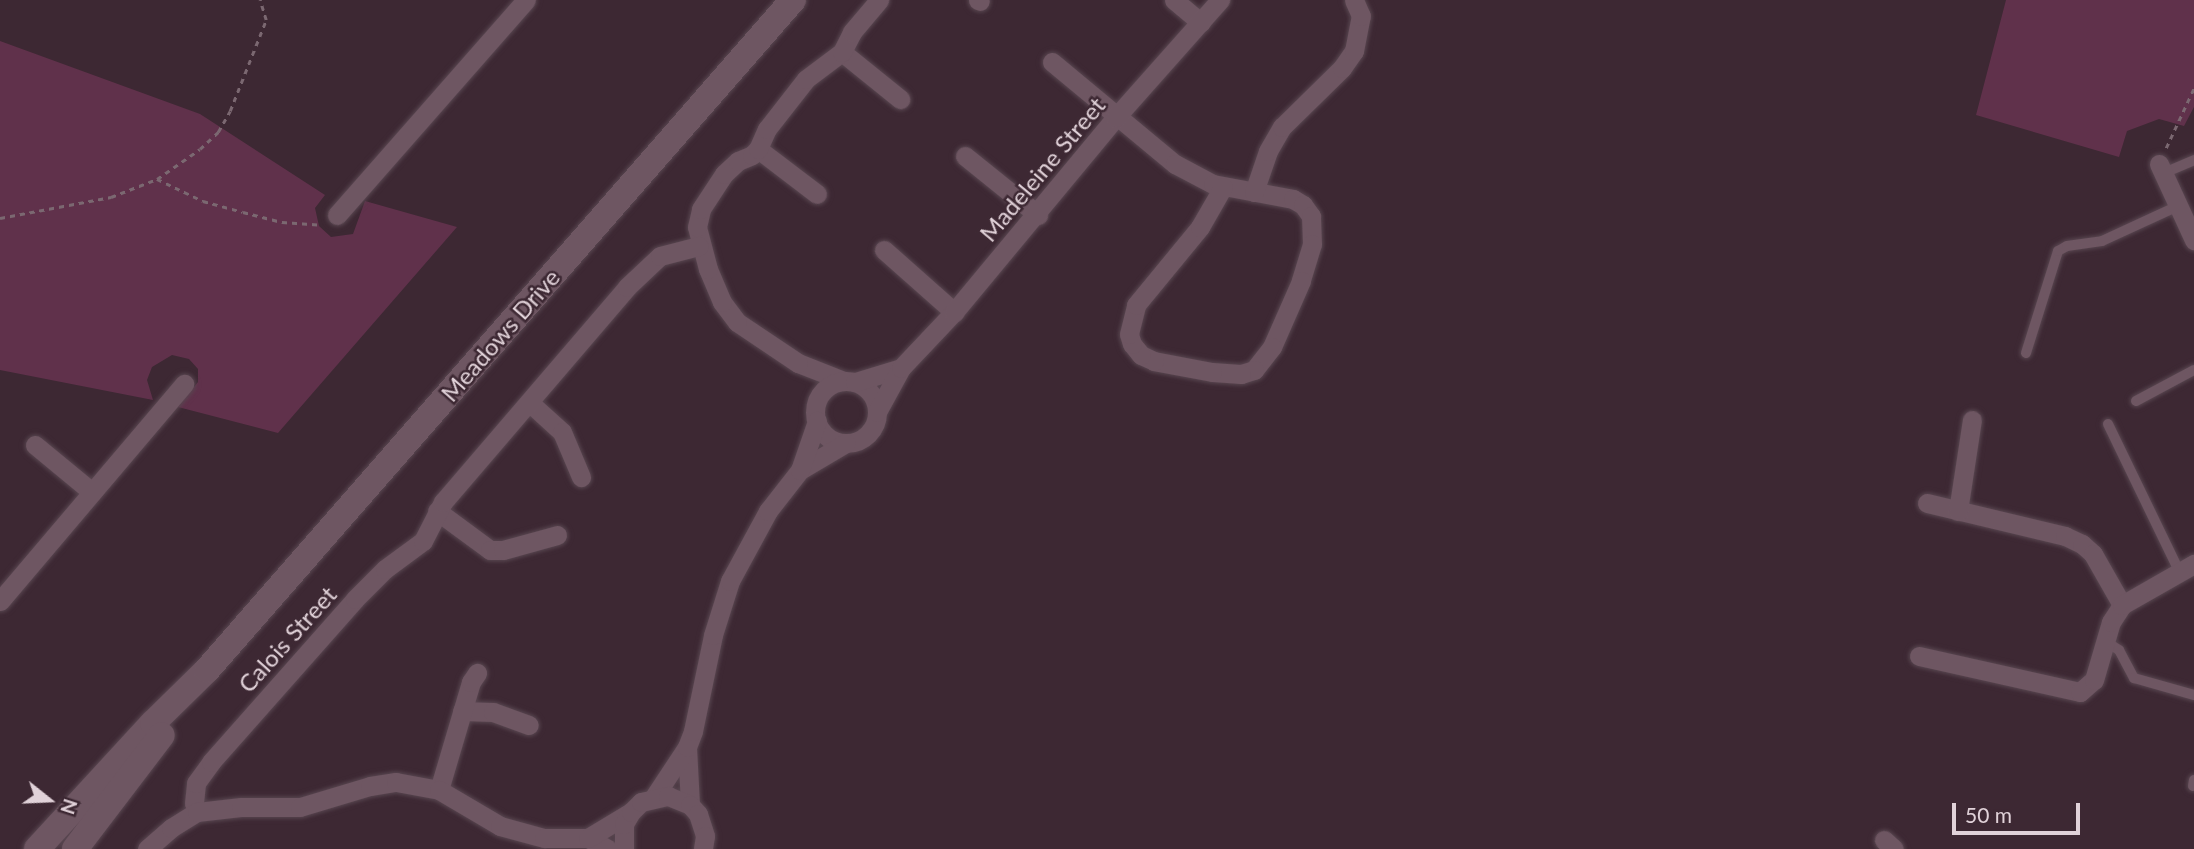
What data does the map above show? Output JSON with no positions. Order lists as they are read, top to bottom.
{
  "streets": {
    "street": ["Madeleine Street", "Meadows Drive", "Calois Street"]
  },
  "scale_bar": "50 m",
  "north": "right"
}
